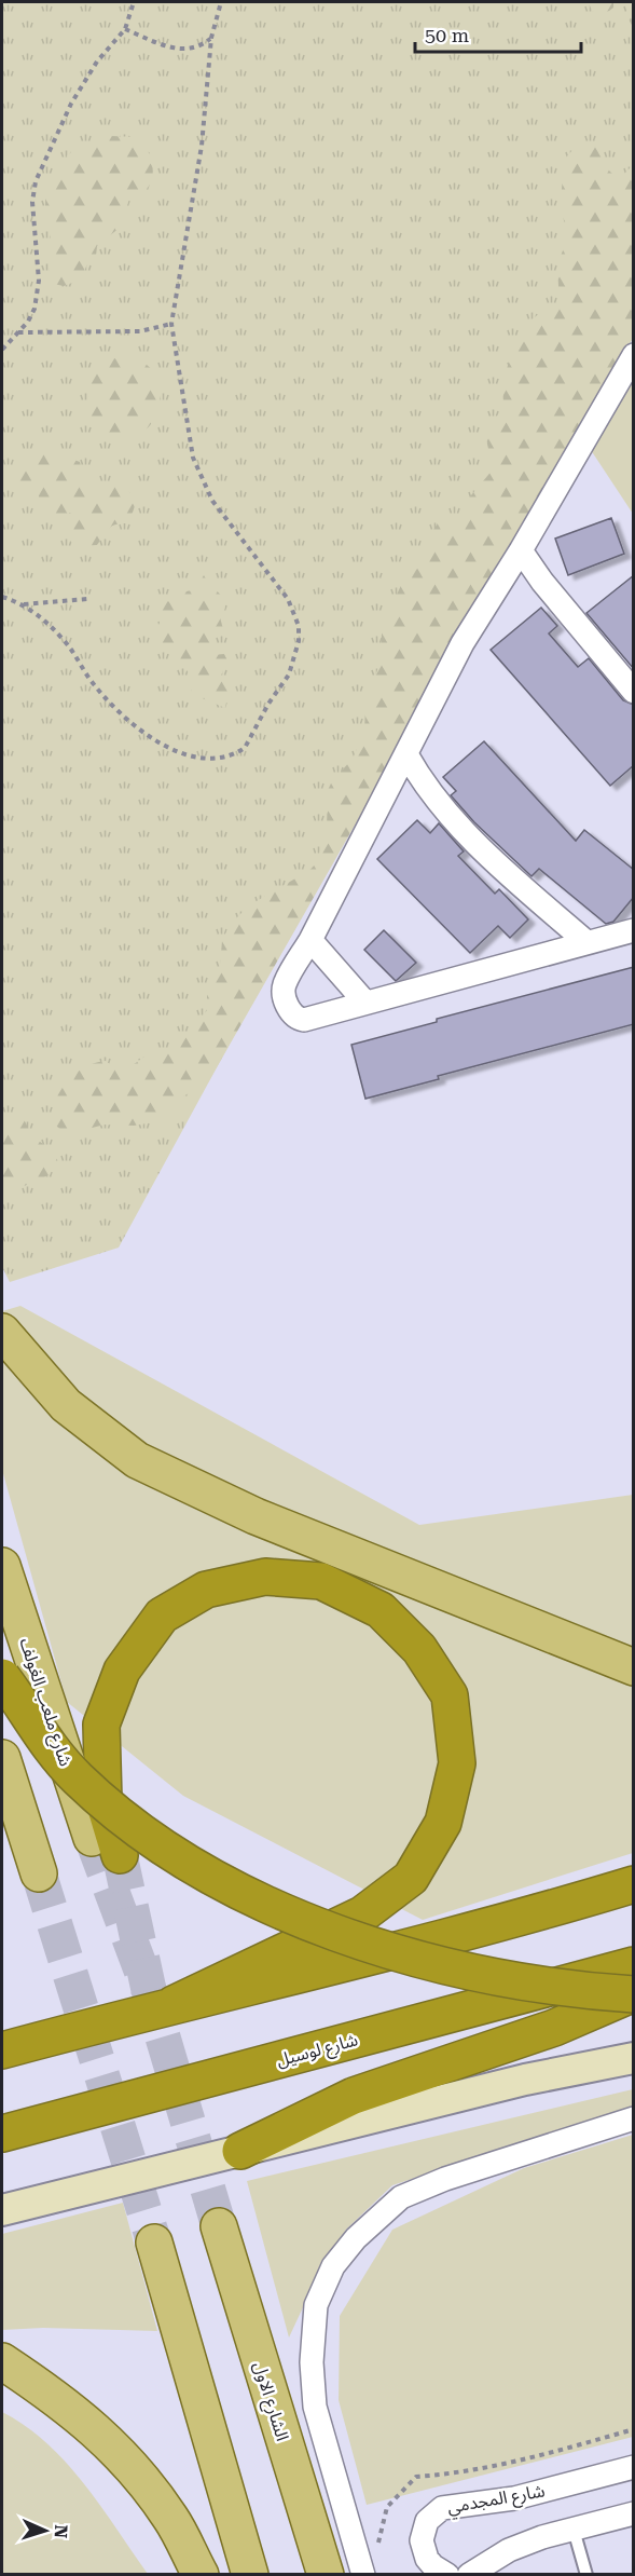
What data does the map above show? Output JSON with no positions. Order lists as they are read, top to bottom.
{
  "streets": {
    "highway": ["شارع لوسيل"],
    "main road": ["شارع ملعب الغولف", "الشارع الاول"],
    "street": ["شارع المجدمي"]
  },
  "scale_bar": "50 m",
  "north": "right"
}
